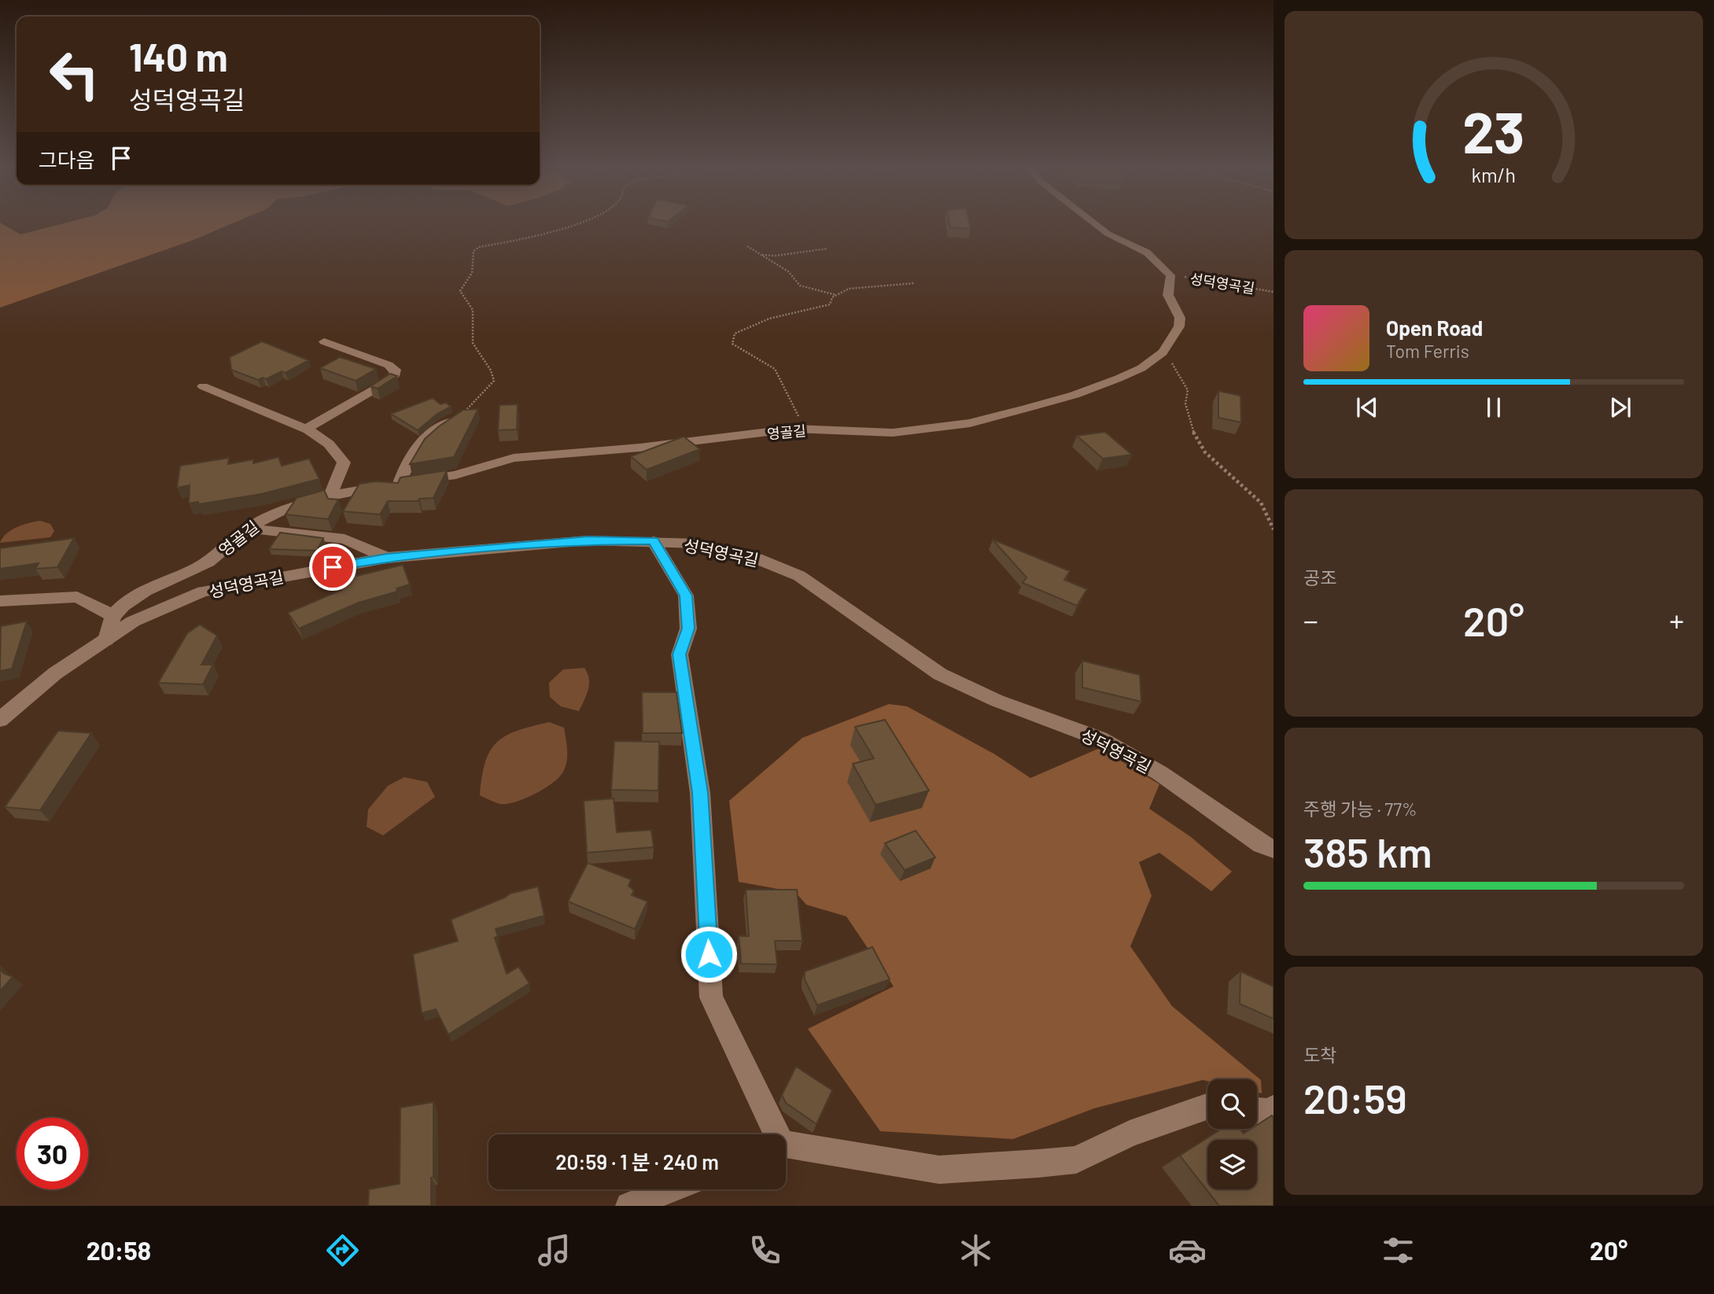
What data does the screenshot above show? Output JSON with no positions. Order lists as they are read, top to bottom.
{
  "streets": {
    "street": ["성덕영곡길", "영골길"]
  },
  "page": {
    "turn": ["140 m", "성덕영곡길"],
    "then": "그다음",
    "song": ["Open Road", "Tom Ferris"],
    "tile": [
      "공조",
      ["주행 가능 · 77%", "385 km"],
      ["도착", "20:59"]
    ],
    "heat": ["−", "20°", "+"],
    "limit": "30",
    "trip": "20:59 · 1 분 · 240 m",
    "tabs": ["20:58", "20°"],
    "gauge": ["23", "km/h"]
  }
}
